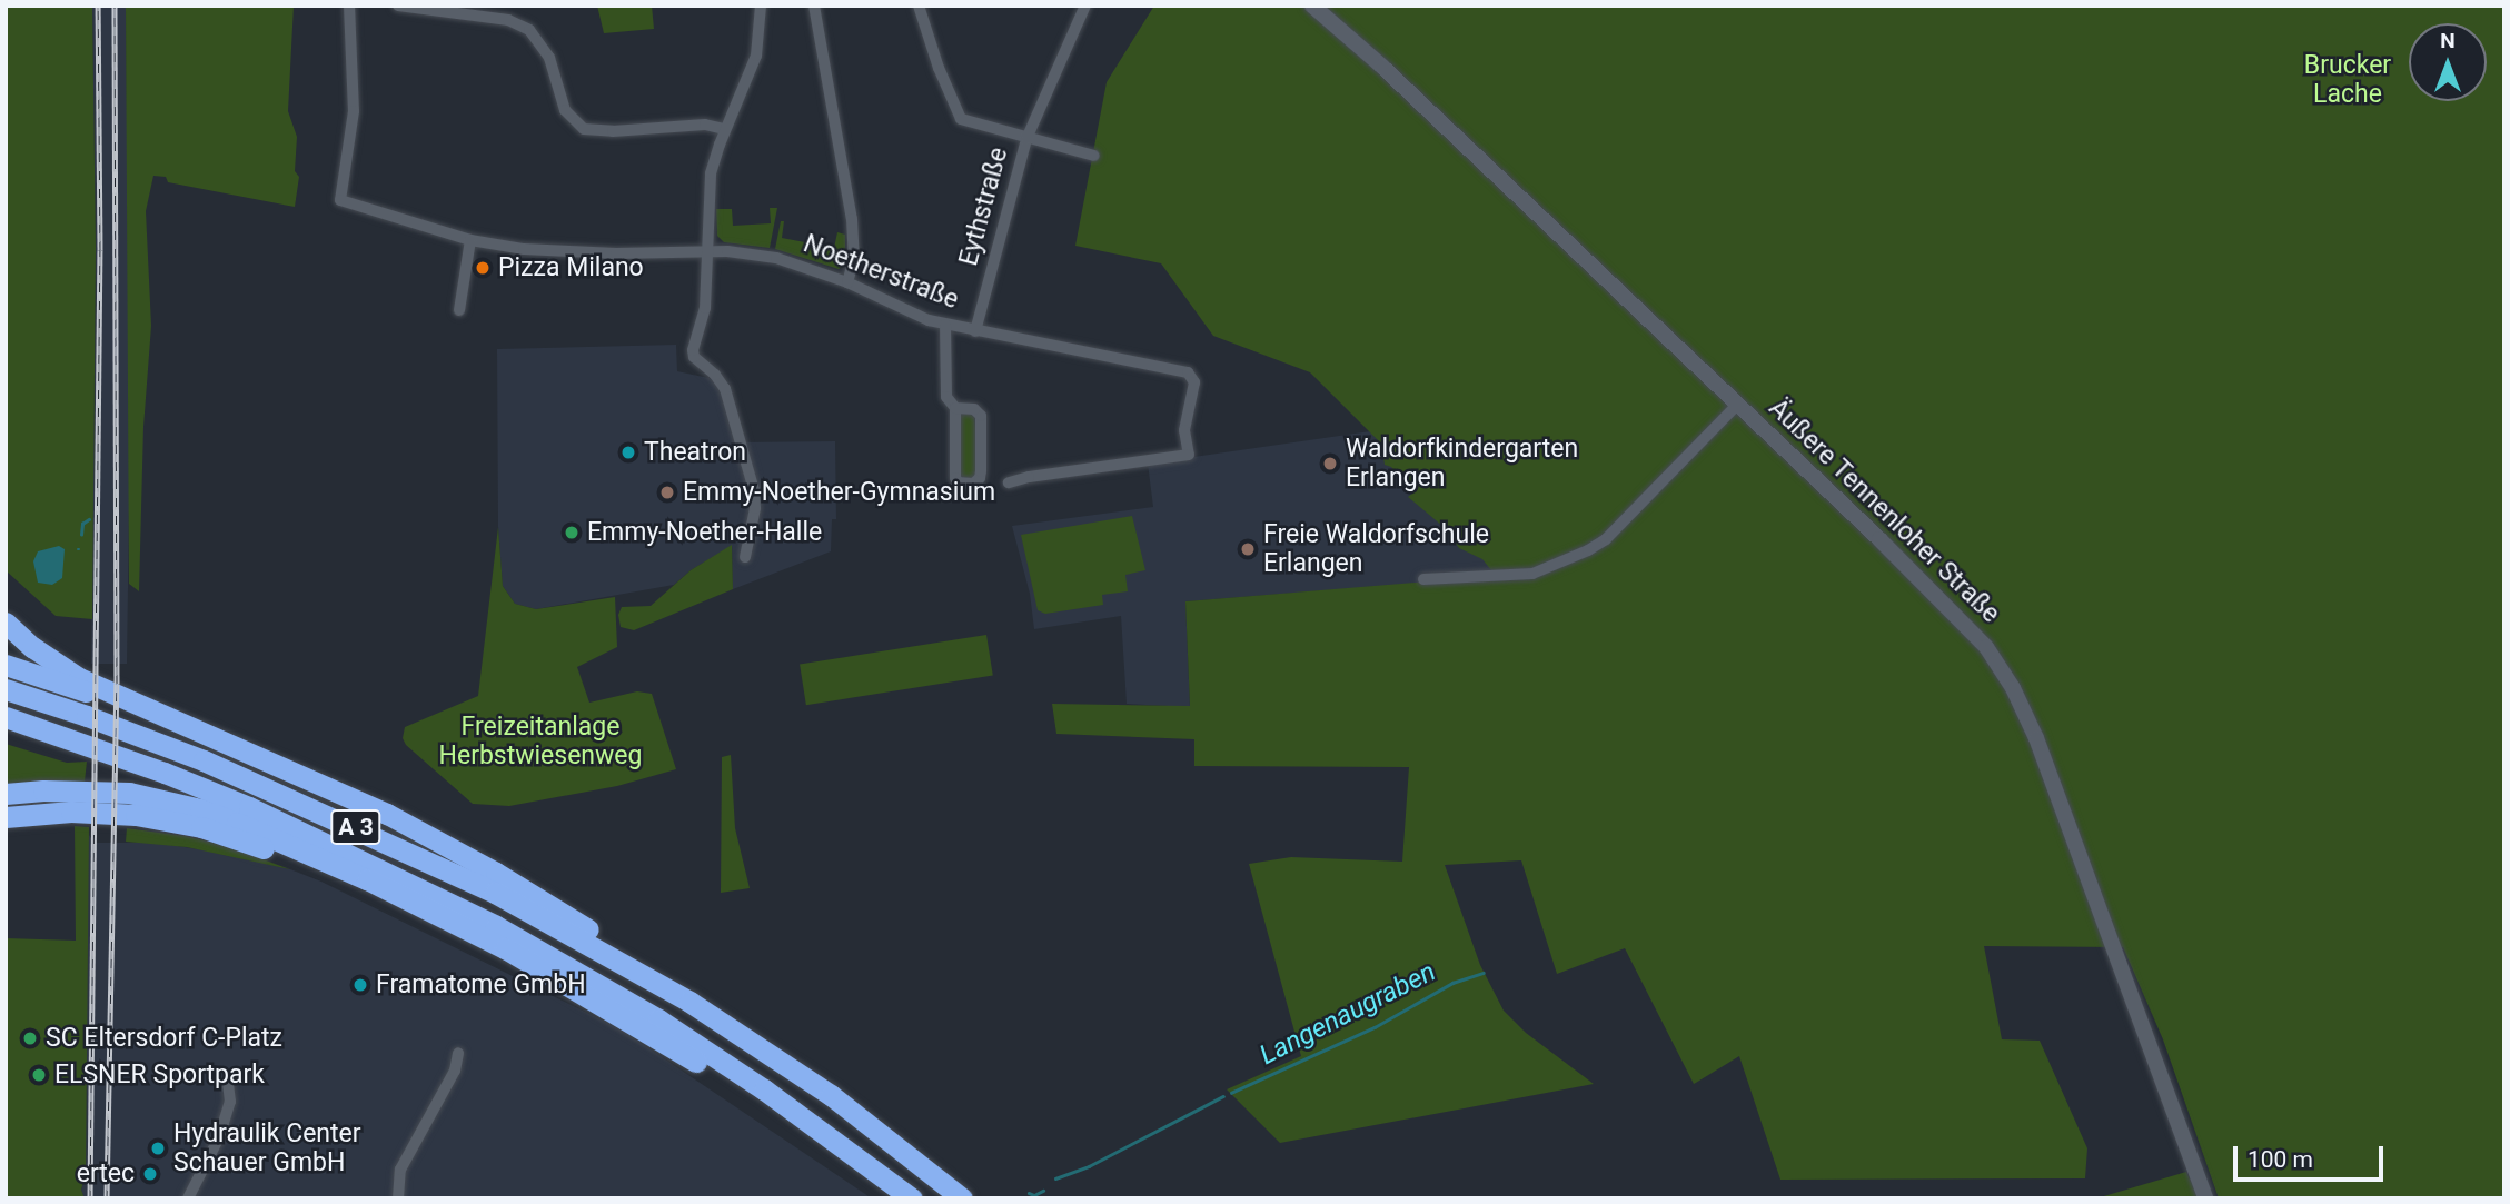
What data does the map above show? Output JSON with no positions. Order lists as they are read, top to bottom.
{
  "streets": {
    "highway": ["A 3"],
    "street": ["Eythstraße", "Noetherstraße", "Äußere Tennenloher Straße"]
  },
  "crossings": [
    ["Eythstraße", "Noetherstraße"]
  ],
  "water": ["Langenaugraben"],
  "parks": ["Brucker Lache", "Freizeitanlage Herbstwiesenweg"],
  "places": [
    "Pizza Milano",
    "Theatron",
    "Waldorfkindergarten Erlangen",
    "Emmy-Noether-Gymnasium",
    "Emmy-Noether-Halle",
    "Freie Waldorfschule Erlangen",
    "Framatome GmbH",
    "SC Eltersdorf C-Platz",
    "ELSNER Sportpark",
    "Hydraulik Center Schauer GmbH",
    "ertec"
  ],
  "scale_bar": "100 m",
  "north": "top"
}
